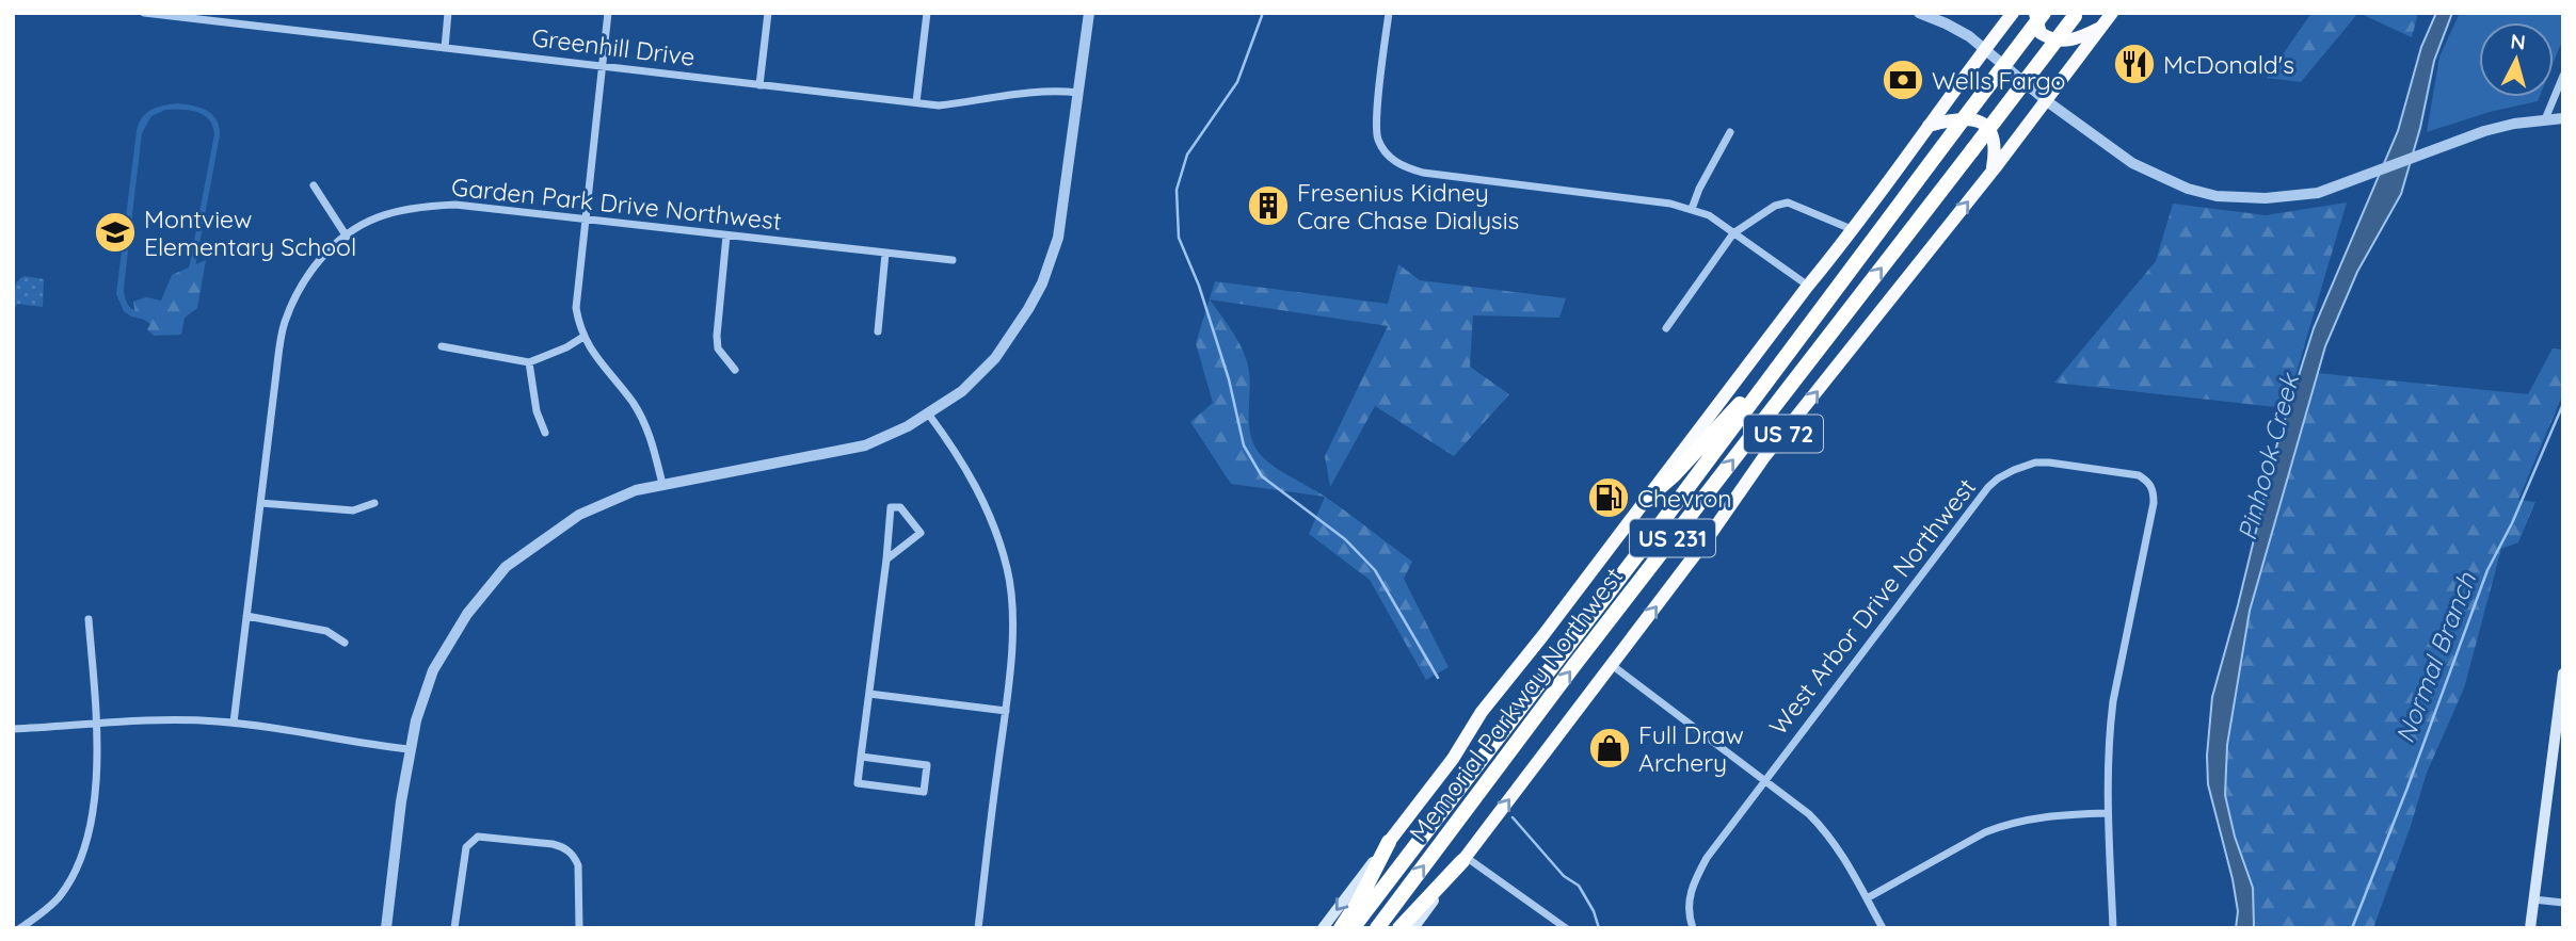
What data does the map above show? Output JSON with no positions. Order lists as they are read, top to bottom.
{
  "streets": {
    "highway": ["US 72", "US 231", "Memorial Parkway Northwest"],
    "street": ["Greenhill Drive", "Garden Park Drive Northwest", "West Arbor Drive Northwest"]
  },
  "water": ["Pinhook Creek", "Normal Branch"],
  "places": {
    "restaurant": ["McDonald's"],
    "bank": ["Wells Fargo"],
    "building": ["Fresenius Kidney Care Chase Dialysis"],
    "school or university": ["Montview Elementary School"],
    "fuel station": ["Chevron"],
    "shop": ["Full Draw Archery"]
  },
  "north": "top"
}
